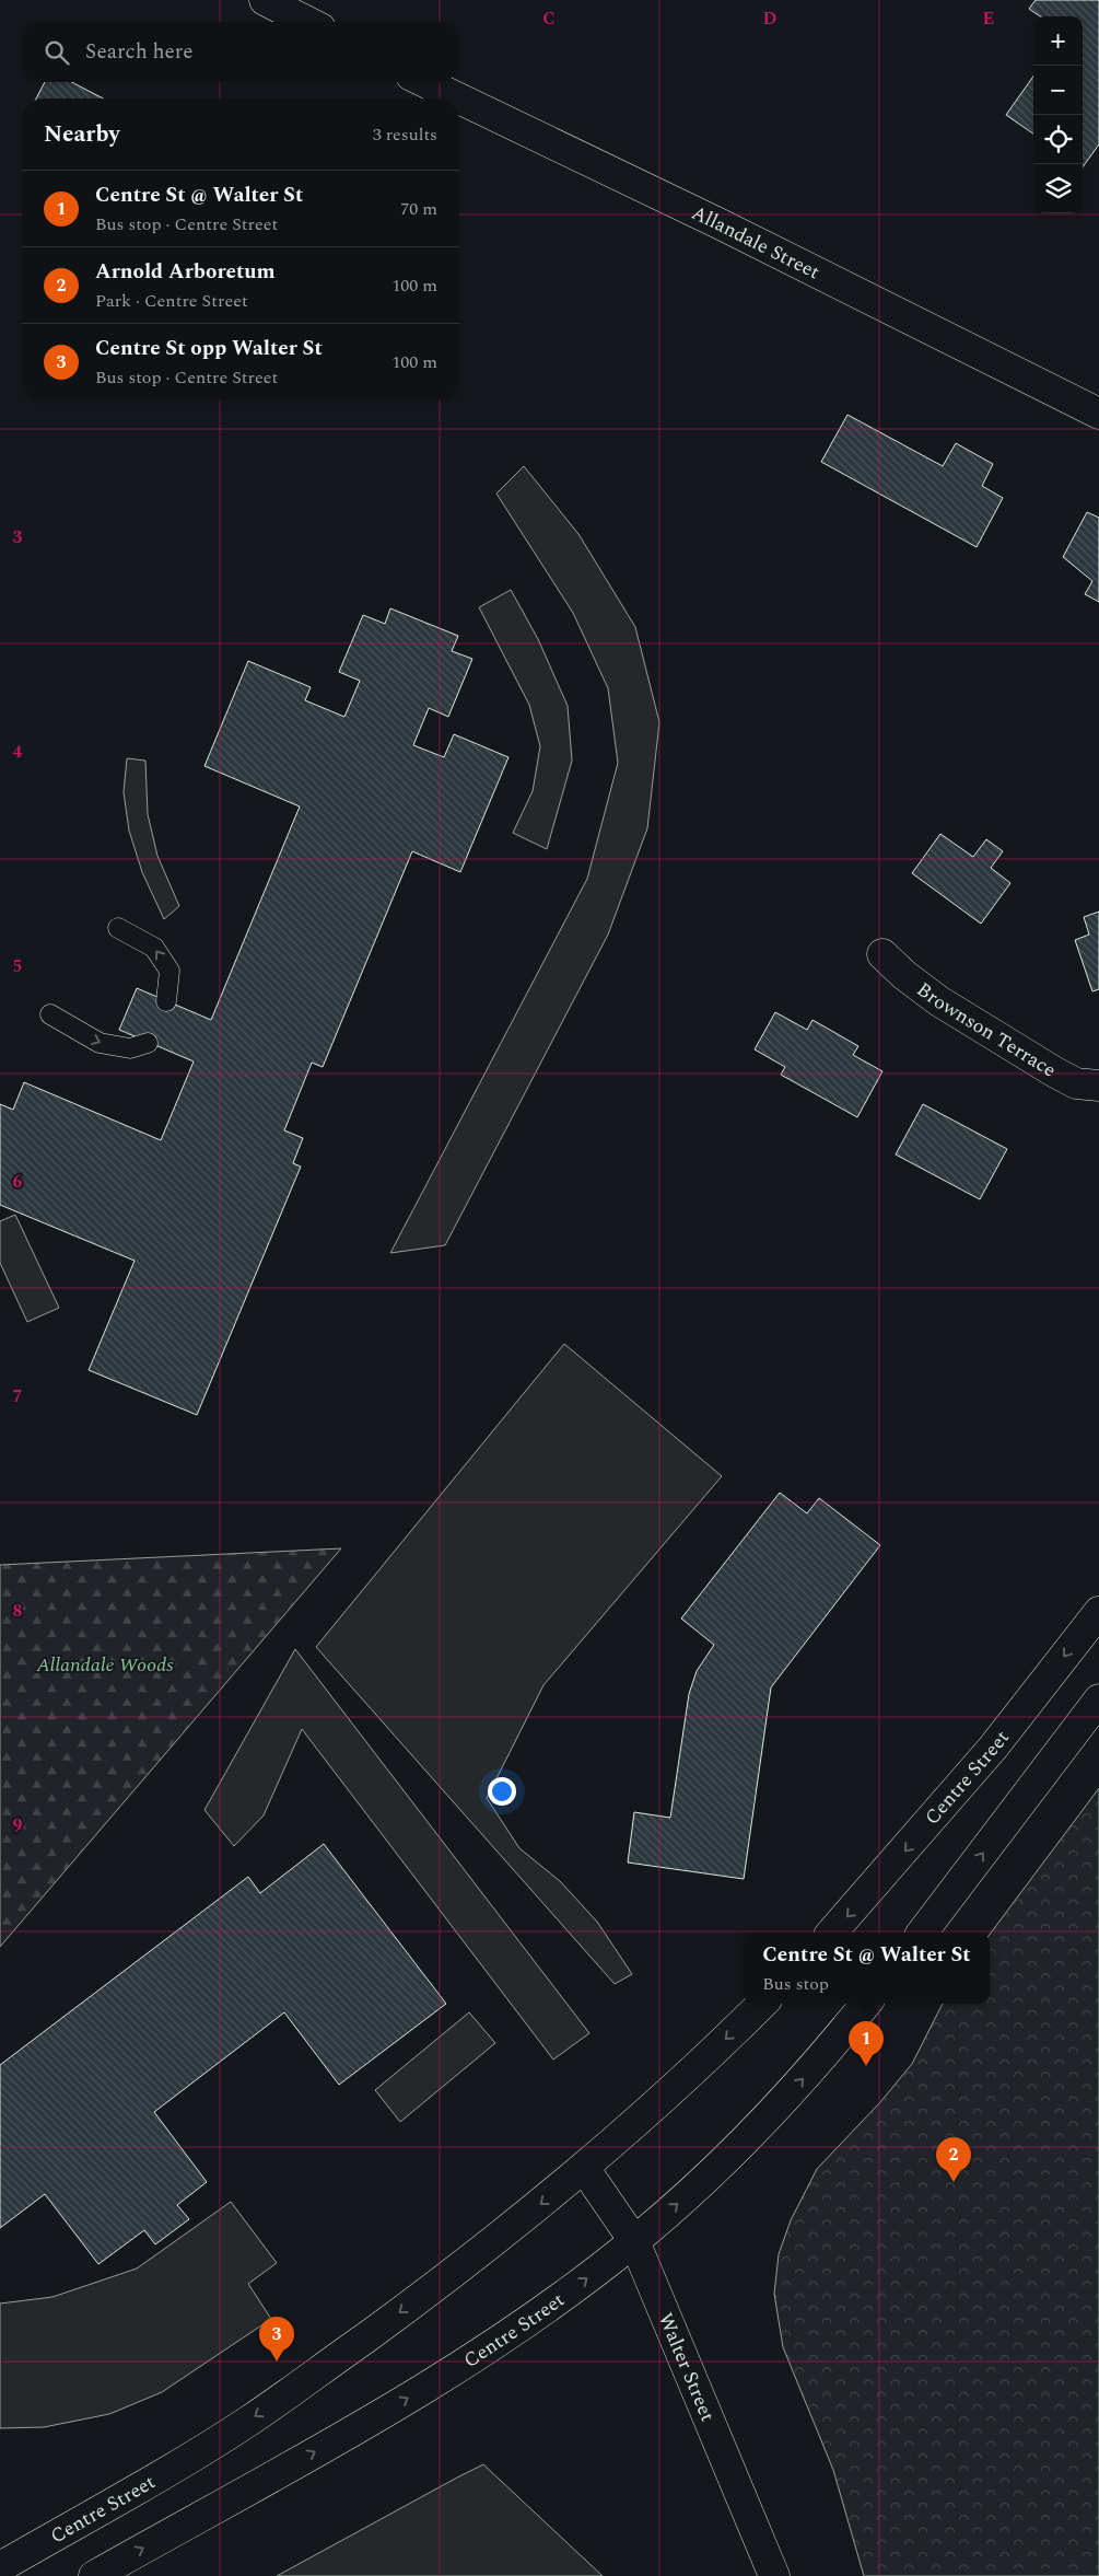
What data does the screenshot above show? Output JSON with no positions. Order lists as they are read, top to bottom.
{
  "streets": {
    "main road": [
      "Allandale Street",
      "Brownson Terrace",
      "Centre Street",
      "Walter Street"
    ]
  },
  "crossings": [
    ["Centre Street", "Walter Street"]
  ],
  "parks": ["Allandale Woods"],
  "page": {
    "map_buttons": ["+", "−"],
    "search": "Search here",
    "heading": ["Nearby", "3 results"],
    "list": [
      {
        "mark": "1",
        "name": "Centre St @ Walter St",
        "note": "Bus stop · Centre Street",
        "value": "70 m"
      },
      {
        "mark": "2",
        "name": "Arnold Arboretum",
        "note": "Park · Centre Street",
        "value": "100 m"
      },
      {
        "mark": "3",
        "name": "Centre St opp Walter St",
        "note": "Bus stop · Centre Street",
        "value": "100 m"
      }
    ],
    "popup": ["Centre St @ Walter St", "Bus stop"],
    "pins": ["1", "2", "3"]
  },
  "grid": {
    "columns": ["C", "D", "E"],
    "rows": [
      "3",
      "4",
      "5",
      "6",
      "7",
      "8",
      "9"
    ]
  }
}
